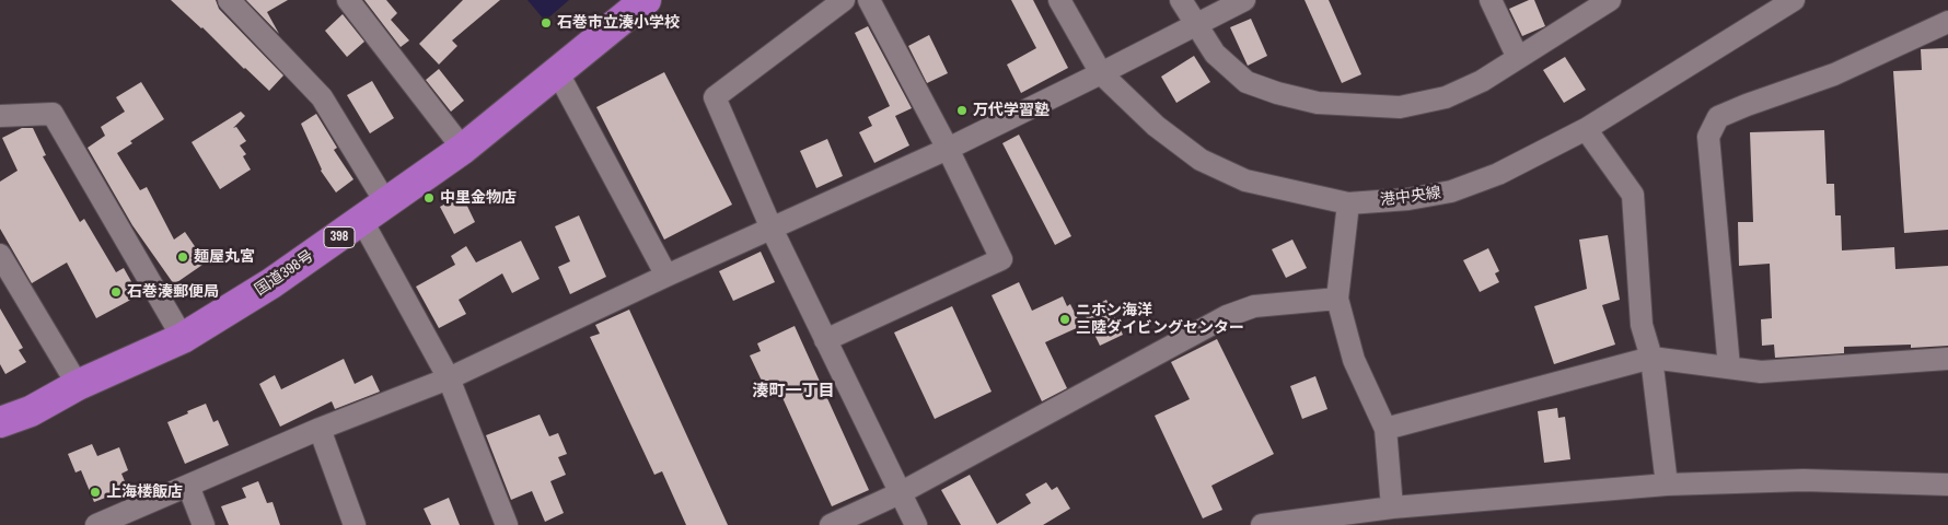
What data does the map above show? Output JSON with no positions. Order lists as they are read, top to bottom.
{
  "streets": {
    "highway": ["398", "国道398号"],
    "street": ["港中央線"]
  },
  "districts": ["湊町一丁目"],
  "places": [
    "石巻市立湊小学校",
    "万代学習塾",
    "中里金物店",
    "麺屋丸宮",
    "石巻湊郵便局",
    "ニホン海洋 三陸ダイビングセンター",
    "上海楼飯店"
  ]
}
